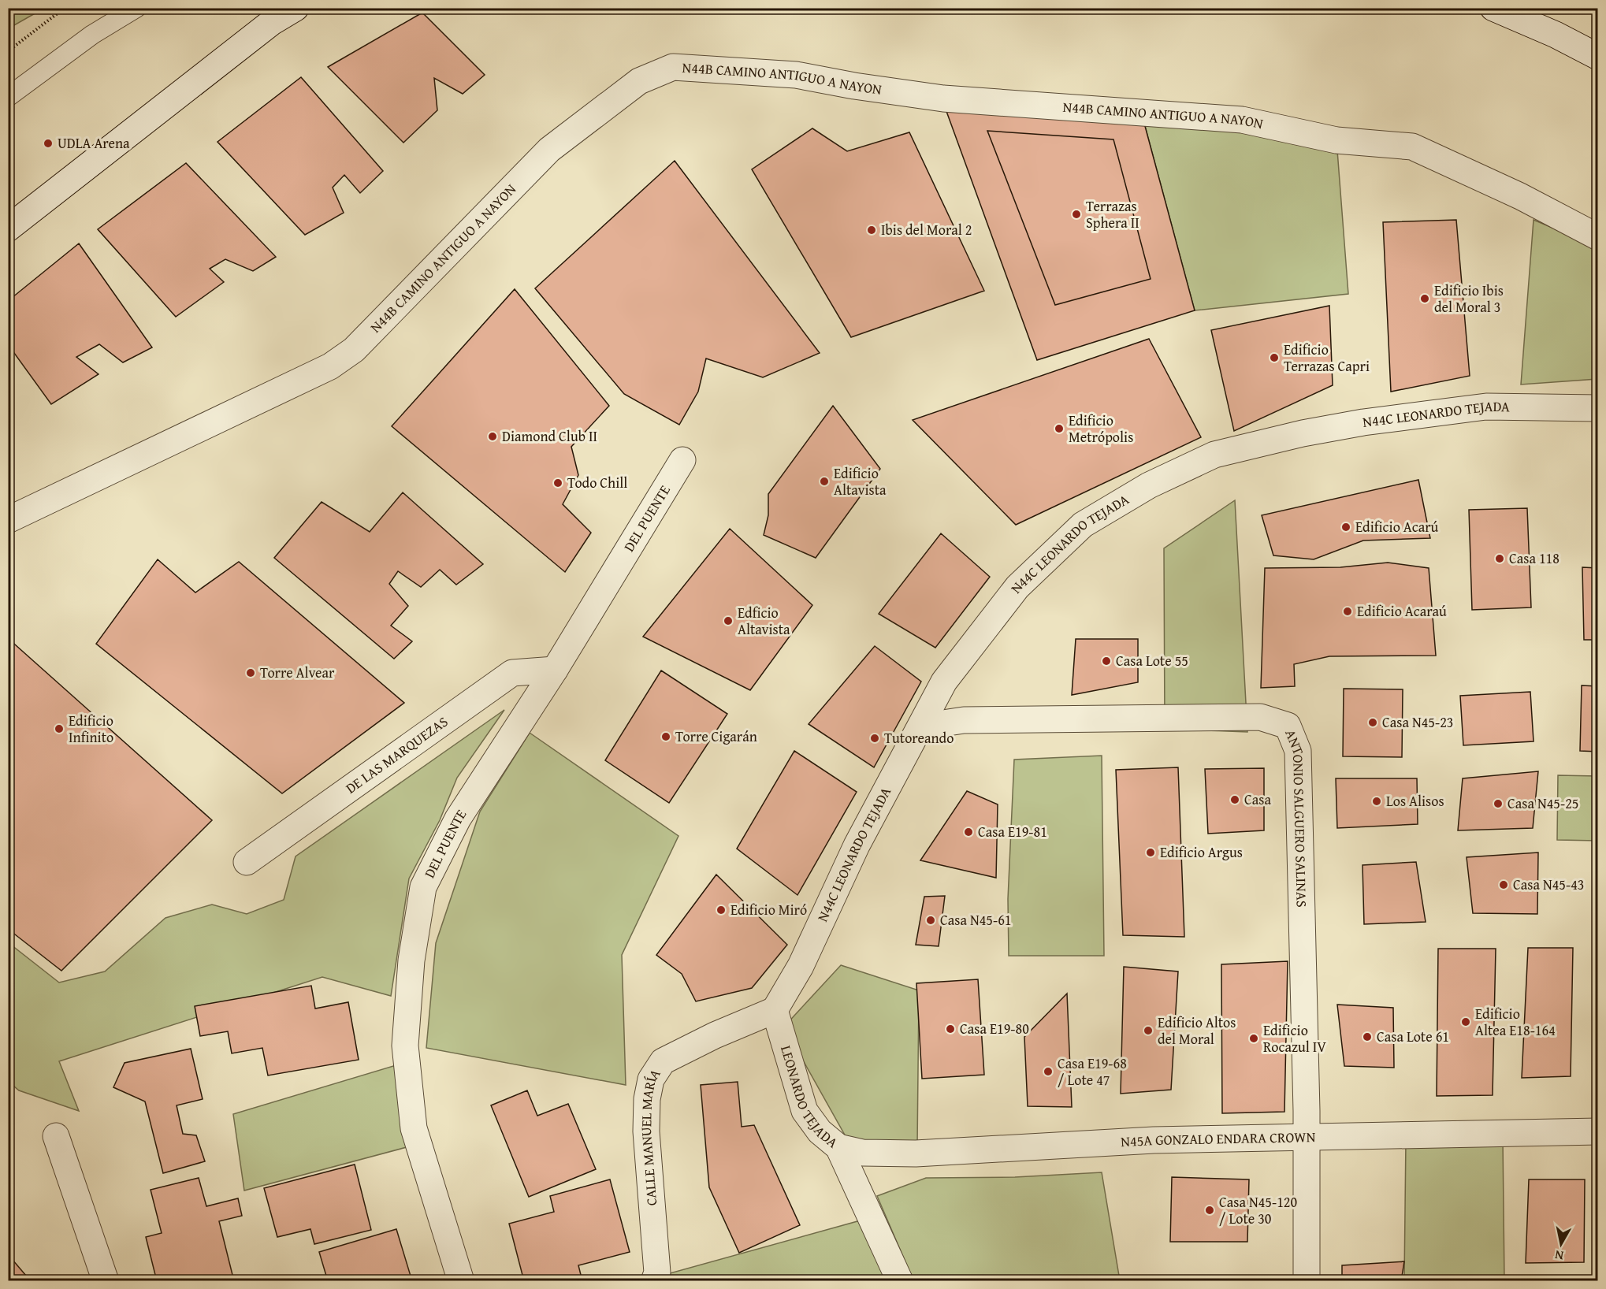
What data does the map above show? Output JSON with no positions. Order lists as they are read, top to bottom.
{
  "streets": {
    "street": [
      "N44B CAMINO ANTIGUO A NAYON",
      "N44C LEONARDO TEJADA",
      "DEL PUENTE",
      "DE LAS MARQUEZAS",
      "ANTONIO SALGUERO SALINAS",
      "LEONARDO TEJADA",
      "CALLE MANUEL MARÍA",
      "N45A GONZALO ENDARA CROWN"
    ]
  },
  "crossings": [
    ["N44C LEONARDO TEJADA", "ANTONIO SALGUERO SALINAS"],
    ["N44C LEONARDO TEJADA", "LEONARDO TEJADA"],
    ["N44C LEONARDO TEJADA", "CALLE MANUEL MARÍA"],
    ["DEL PUENTE", "DE LAS MARQUEZAS"],
    ["ANTONIO SALGUERO SALINAS", "N45A GONZALO ENDARA CROWN"],
    ["LEONARDO TEJADA", "CALLE MANUEL MARÍA"],
    ["LEONARDO TEJADA", "N45A GONZALO ENDARA CROWN"]
  ],
  "places": [
    "UDLA Arena",
    "Terrazas Sphera II",
    "Ibis del Moral 2",
    "Edificio Ibis del Moral 3",
    "Edificio Terrazas Capri",
    "Edificio Metrópolis",
    "Diamond Club II",
    "Edificio Altavista",
    "Todo Chill",
    "Edificio Acarú",
    "Casa 118",
    "Edificio Acaraú",
    "Edficio Altavista",
    "Casa Lote 55",
    "Torre Alvear",
    "Casa N45-23",
    "Edificio Infinito",
    "Torre Cigarán",
    "Tutoreando",
    "Casa",
    "Los Alisos",
    "Casa N45-25",
    "Casa E19-81",
    "Edificio Argus",
    "Casa N45-43",
    "Edificio Miró",
    "Casa N45-61",
    "Edificio Altea E18-164",
    "Casa E19-80",
    "Edificio Altos del Moral",
    "Casa Lote 61",
    "Edificio Rocazul IV",
    "Casa E19-68 / Lote 47",
    "Casa N45-120 / Lote 30"
  ],
  "north": "bottom"
}
